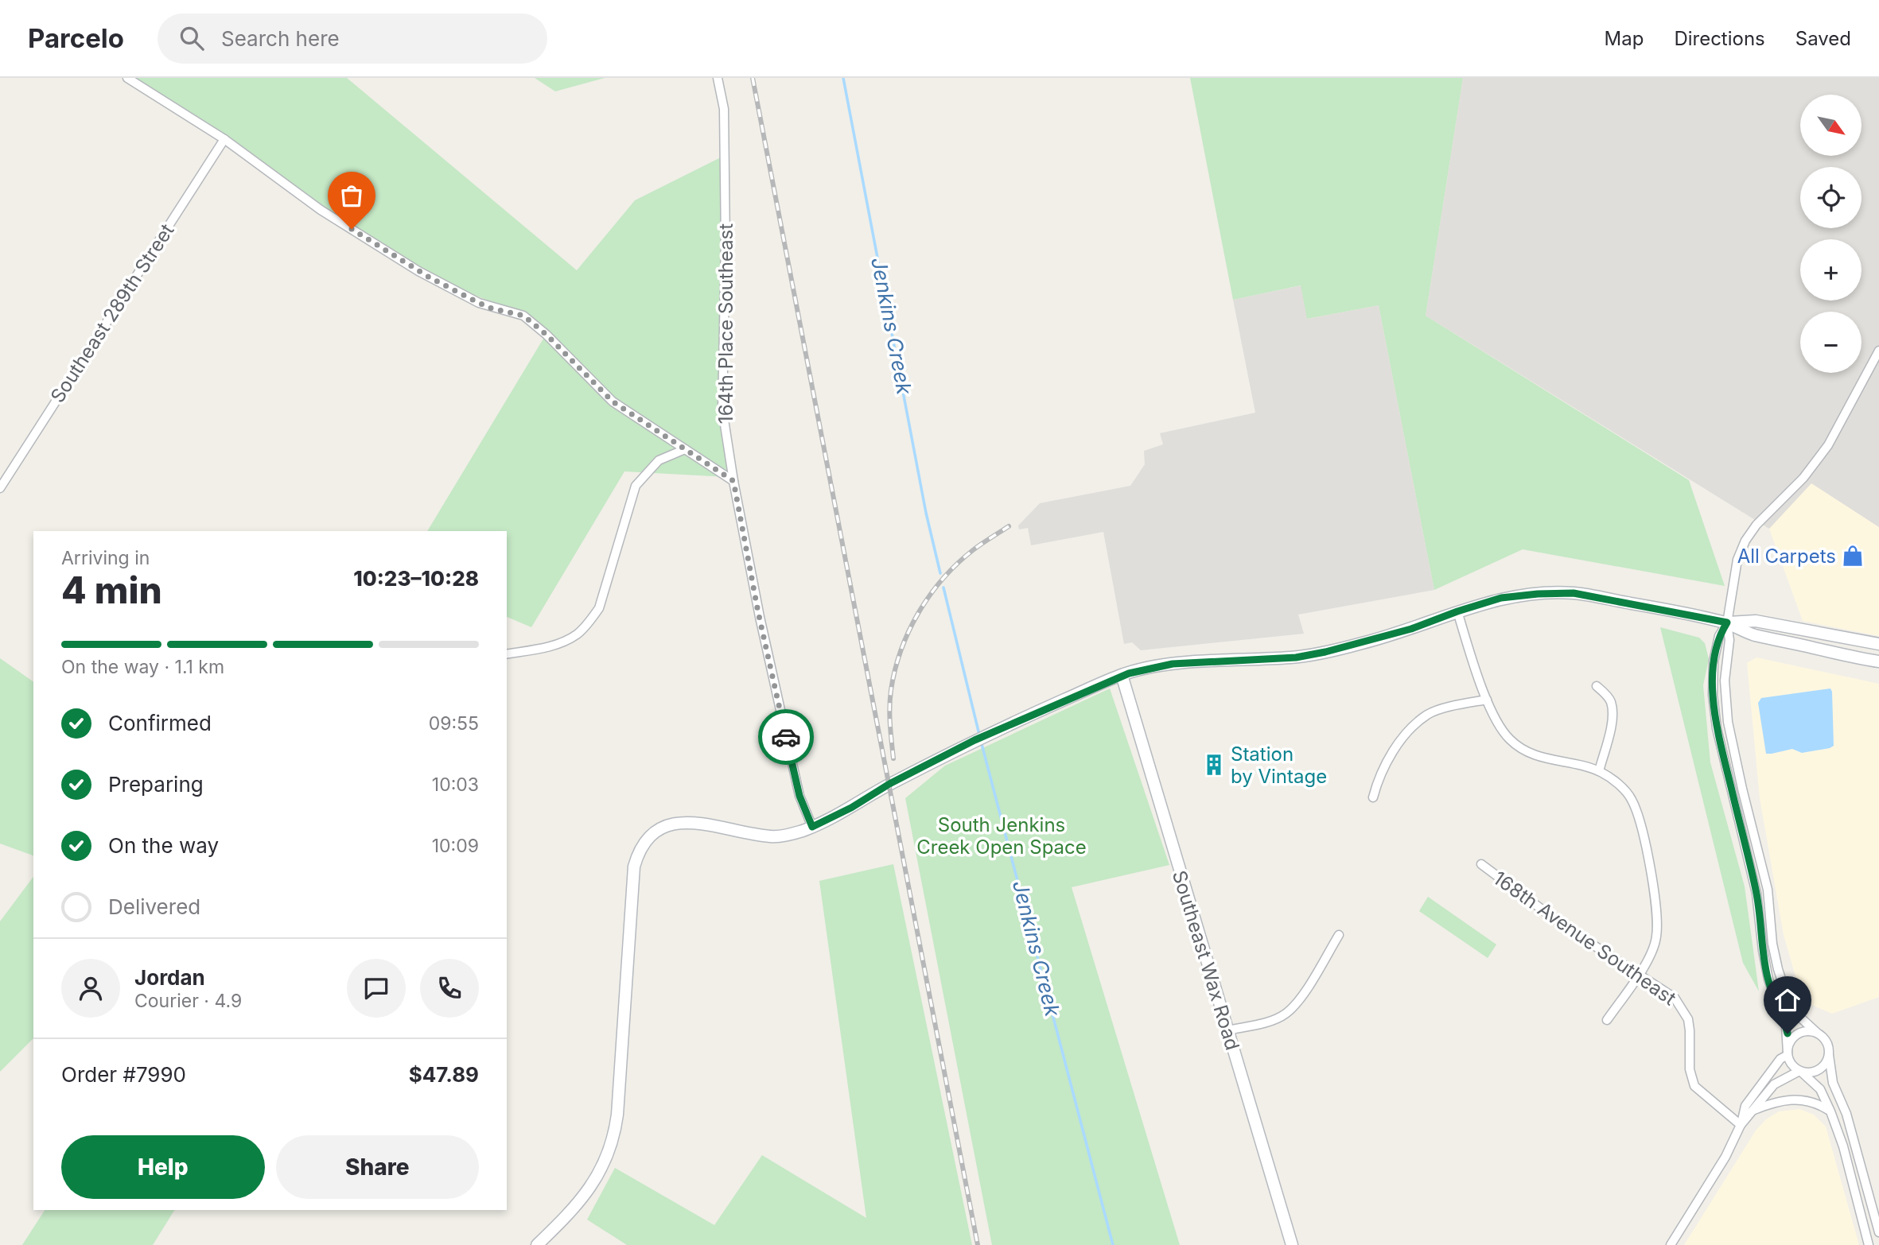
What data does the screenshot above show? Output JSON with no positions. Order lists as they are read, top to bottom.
{
  "streets": {
    "street": [
      "Southeast 289th Street",
      "164th Place Southeast",
      "168th Avenue Southeast",
      "Southeast Wax Road"
    ]
  },
  "water": ["Jenkins Creek"],
  "parks": ["South Jenkins Creek Open Space"],
  "places": {
    "shop": ["All Carpets"],
    "building": ["Station by Vintage"]
  },
  "north": "bottom right",
  "page": {
    "header": "Parcelo",
    "search": "Search here",
    "nav": ["Map", "Directions", "Saved"],
    "map_buttons": ["+", "−"],
    "heading": ["4 min", "Arriving in", "10:23–10:28"],
    "panel": [
      "Jordan",
      "Courier · 4.9",
      "Order #7990",
      "$47.89"
    ],
    "bar": "On the way · 1.1 km",
    "list": [
      ["Confirmed", "09:55"],
      ["Preparing", "10:03"],
      ["On the way", "10:09"],
      "Delivered"
    ],
    "buttons": ["Help", "Share"]
  }
}
